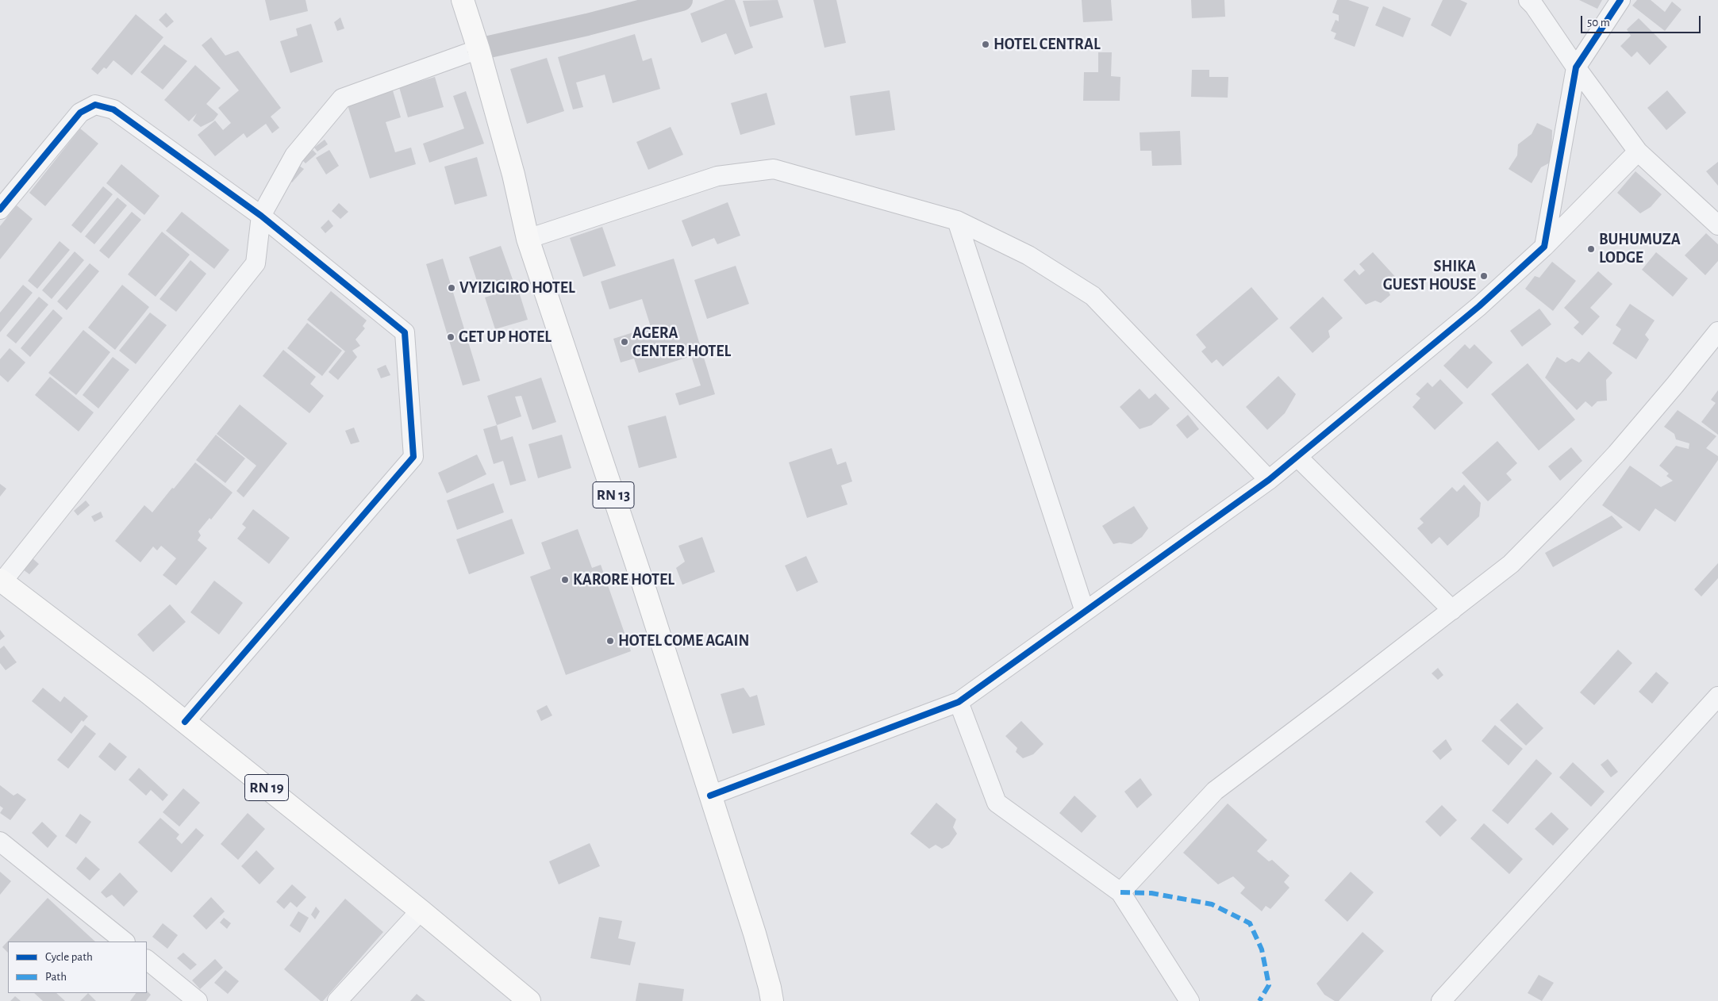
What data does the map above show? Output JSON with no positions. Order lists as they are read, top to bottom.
{
  "streets": {
    "main road": ["RN 13", "RN 19"]
  },
  "places": [
    "HOTEL CENTRAL",
    "BUHUMUZA LODGE",
    "SHIKA GUEST HOUSE",
    "VYIZIGIRO HOTEL",
    "GET UP HOTEL",
    "AGERA CENTER HOTEL",
    "KARORE HOTEL",
    "HOTEL COME AGAIN"
  ],
  "legend": ["Cycle path", "Path"],
  "scale_bar": "50 m"
}
